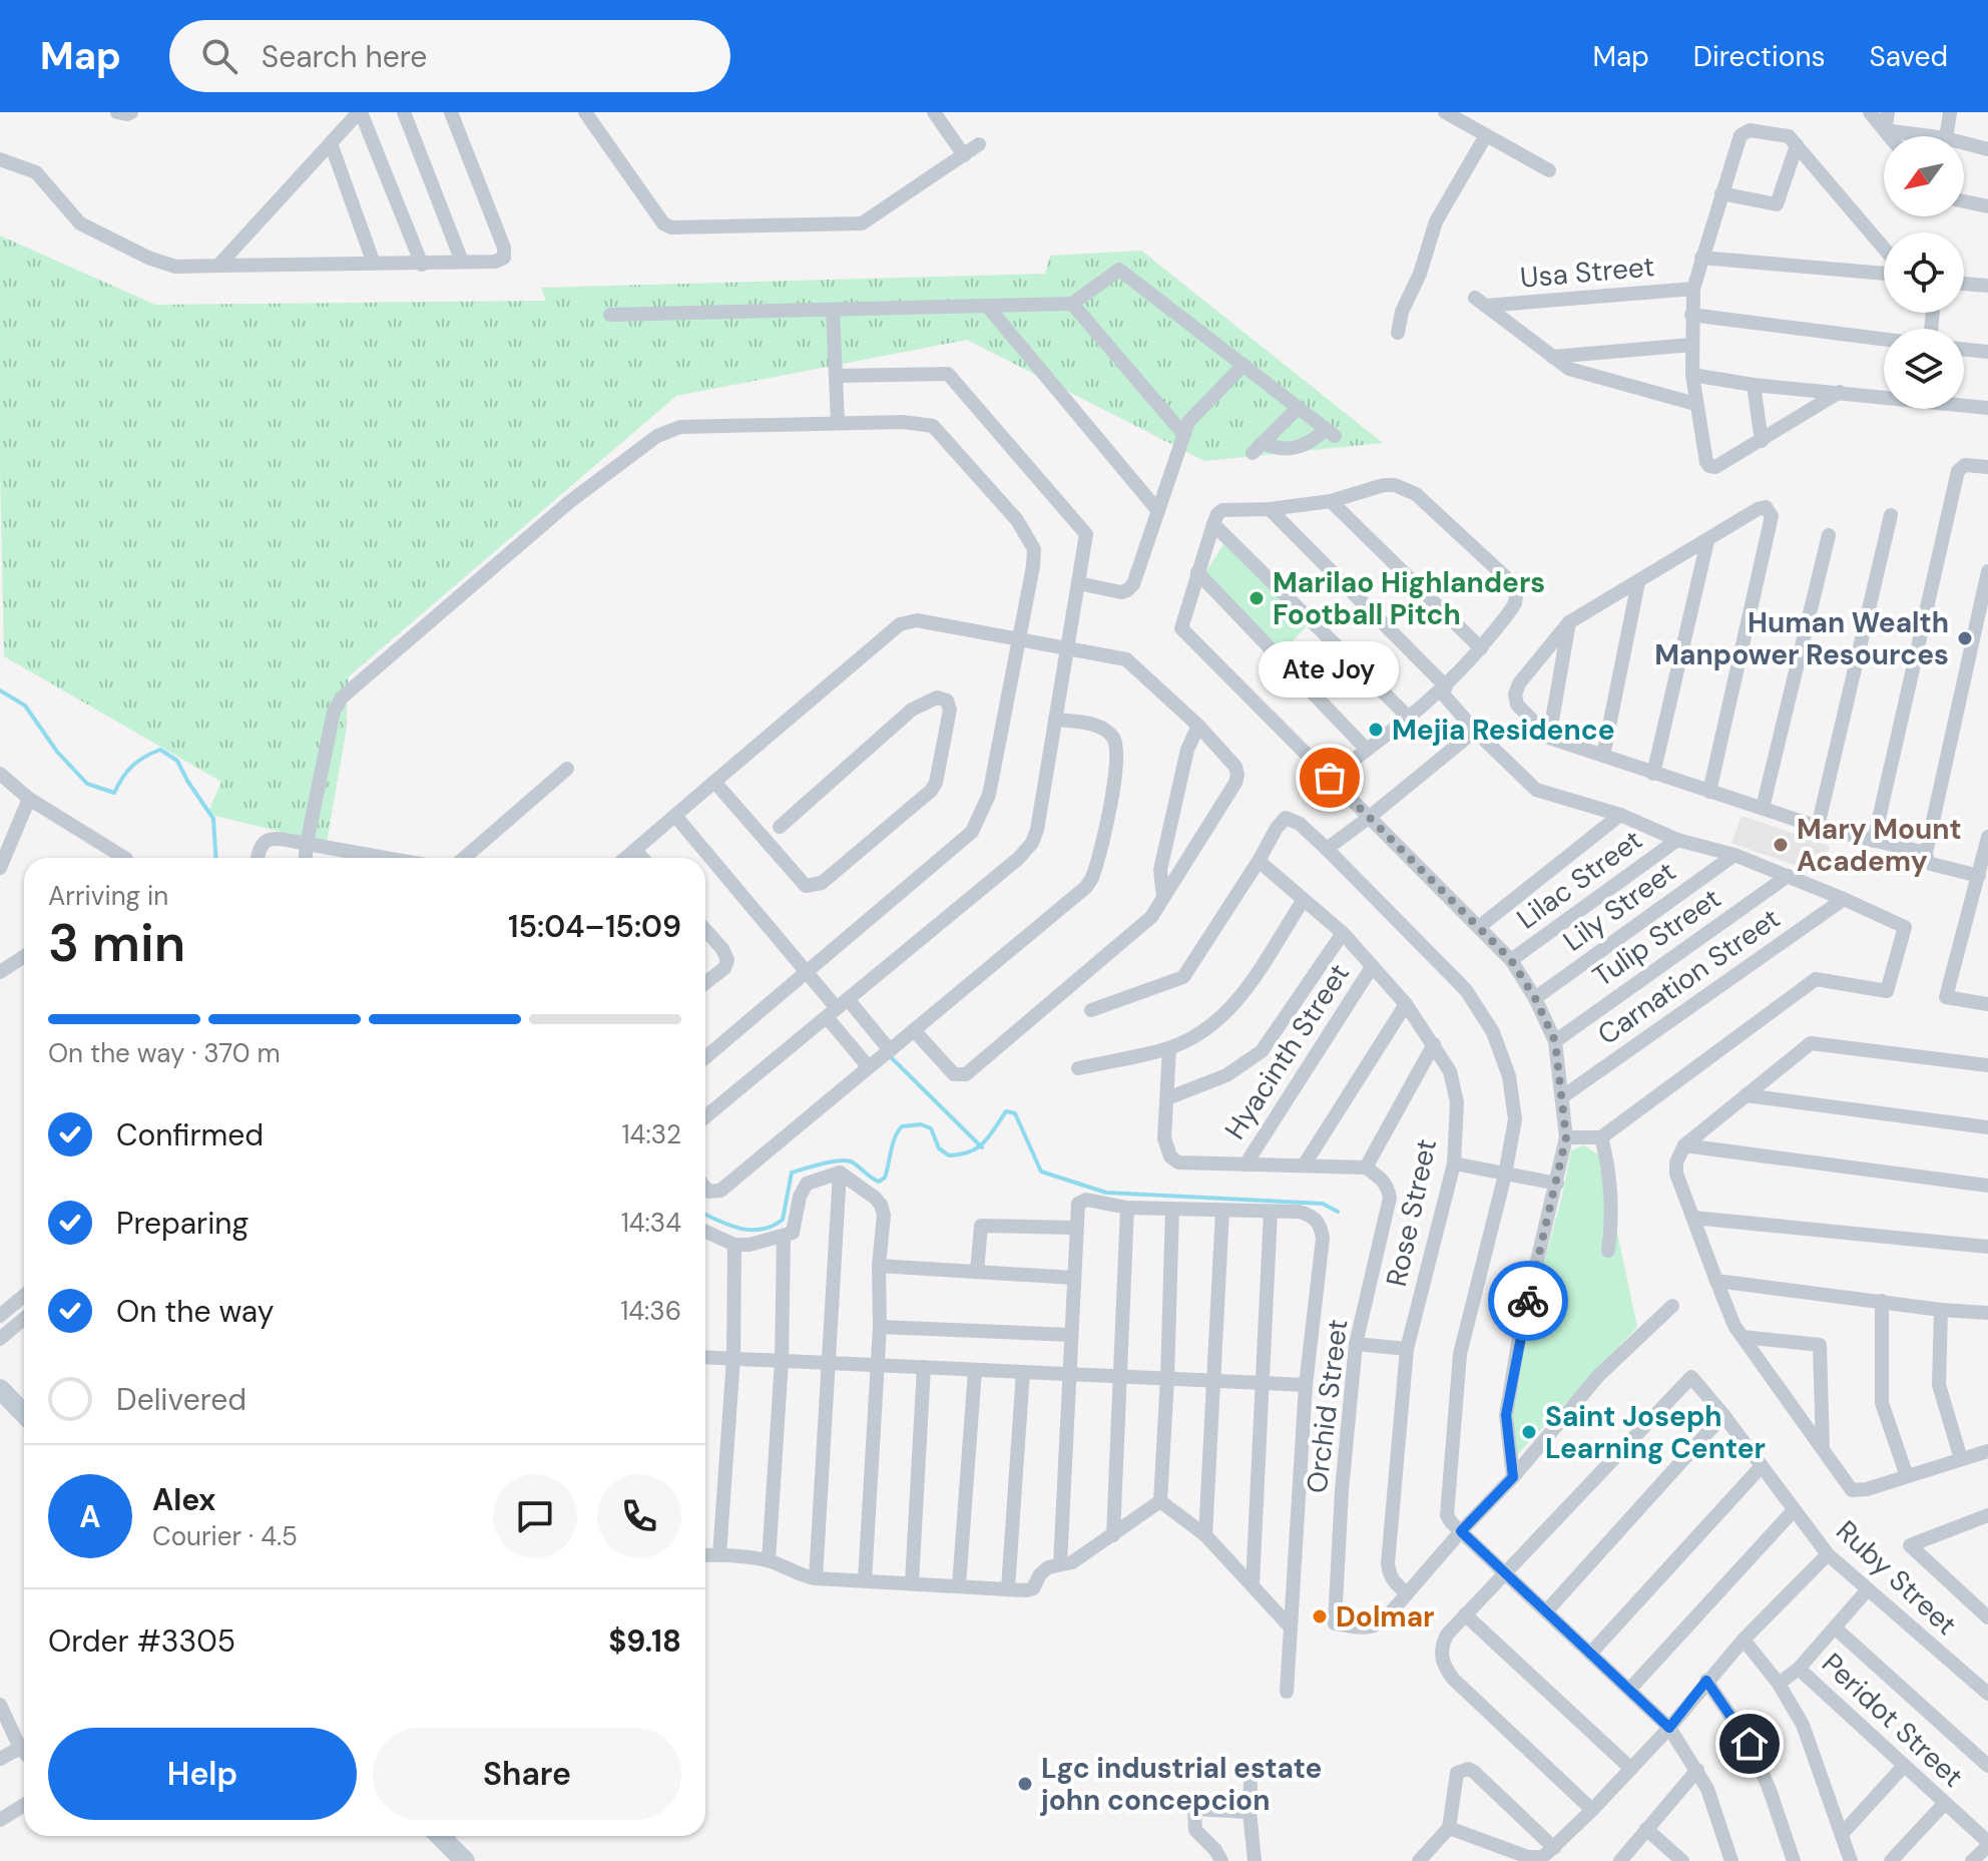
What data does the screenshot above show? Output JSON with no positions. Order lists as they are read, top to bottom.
{
  "streets": {
    "street": [
      "Usa Street",
      "Lilac Street",
      "Lily Street",
      "Tulip Street",
      "Carnation Street",
      "Hyacinth Street",
      "Rose Street",
      "Orchid Street",
      "Ruby Street",
      "Peridot Street"
    ]
  },
  "crossings": [
    ["Hyacinth Street", "Rose Street"],
    ["Rose Street", "Orchid Street"]
  ],
  "places": [
    "Marilao Highlanders Football Pitch",
    "Human Wealth Manpower Resources",
    "Mejia Residence",
    "Ate Joy",
    "Mary Mount Academy",
    "Saint Joseph Learning Center",
    "Dolmar",
    "Lgc industrial estate john concepcion"
  ],
  "north": "bottom left",
  "page": {
    "header": "Map",
    "search": "Search here",
    "nav": ["Map", "Directions", "Saved"],
    "bubble": "Ate Joy",
    "heading": ["3 min", "Arriving in", "15:04–15:09"],
    "panel": [
      "Alex",
      "Courier · 4.5",
      "Order #3305",
      "$9.18"
    ],
    "bar": "On the way · 370 m",
    "list": [
      ["Confirmed", "14:32"],
      ["Preparing", "14:34"],
      ["On the way", "14:36"],
      "Delivered"
    ],
    "round": "A",
    "buttons": ["Help", "Share"]
  }
}
